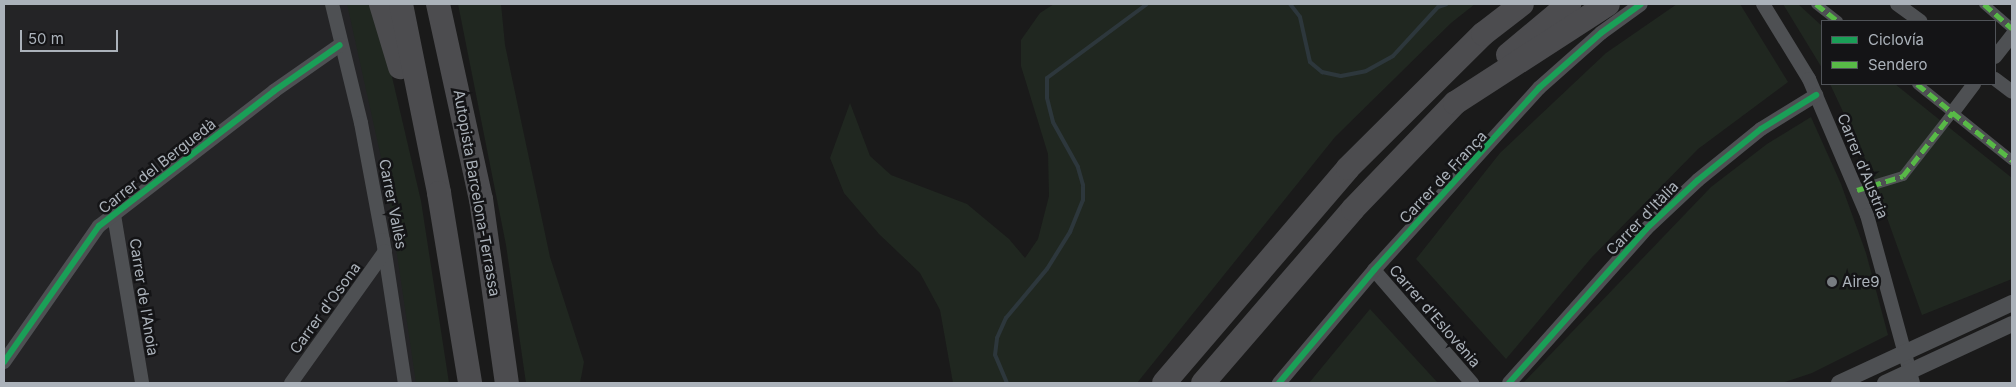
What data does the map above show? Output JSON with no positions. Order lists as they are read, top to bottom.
{
  "streets": {
    "highway": ["Autopista Barcelona-Terrassa"],
    "street": [
      "Carrer del Berguedà",
      "Carrer d'Austria",
      "Carrer de França",
      "Carrer Vallès",
      "Carrer d'Itàlia",
      "Carrer de l'Anoia",
      "Carrer d'Osona",
      "Carrer d'Eslovènia"
    ]
  },
  "crossings": [
    ["Carrer del Berguedà", "Carrer Vallès"],
    ["Carrer del Berguedà", "Carrer de l'Anoia"],
    ["Carrer d'Austria", "Carrer d'Itàlia"],
    ["Carrer de França", "Carrer d'Eslovènia"],
    ["Carrer Vallès", "Carrer d'Osona"]
  ],
  "places": ["Aire9"],
  "legend": ["Ciclovía", "Sendero"],
  "scale_bar": "50 m"
}
